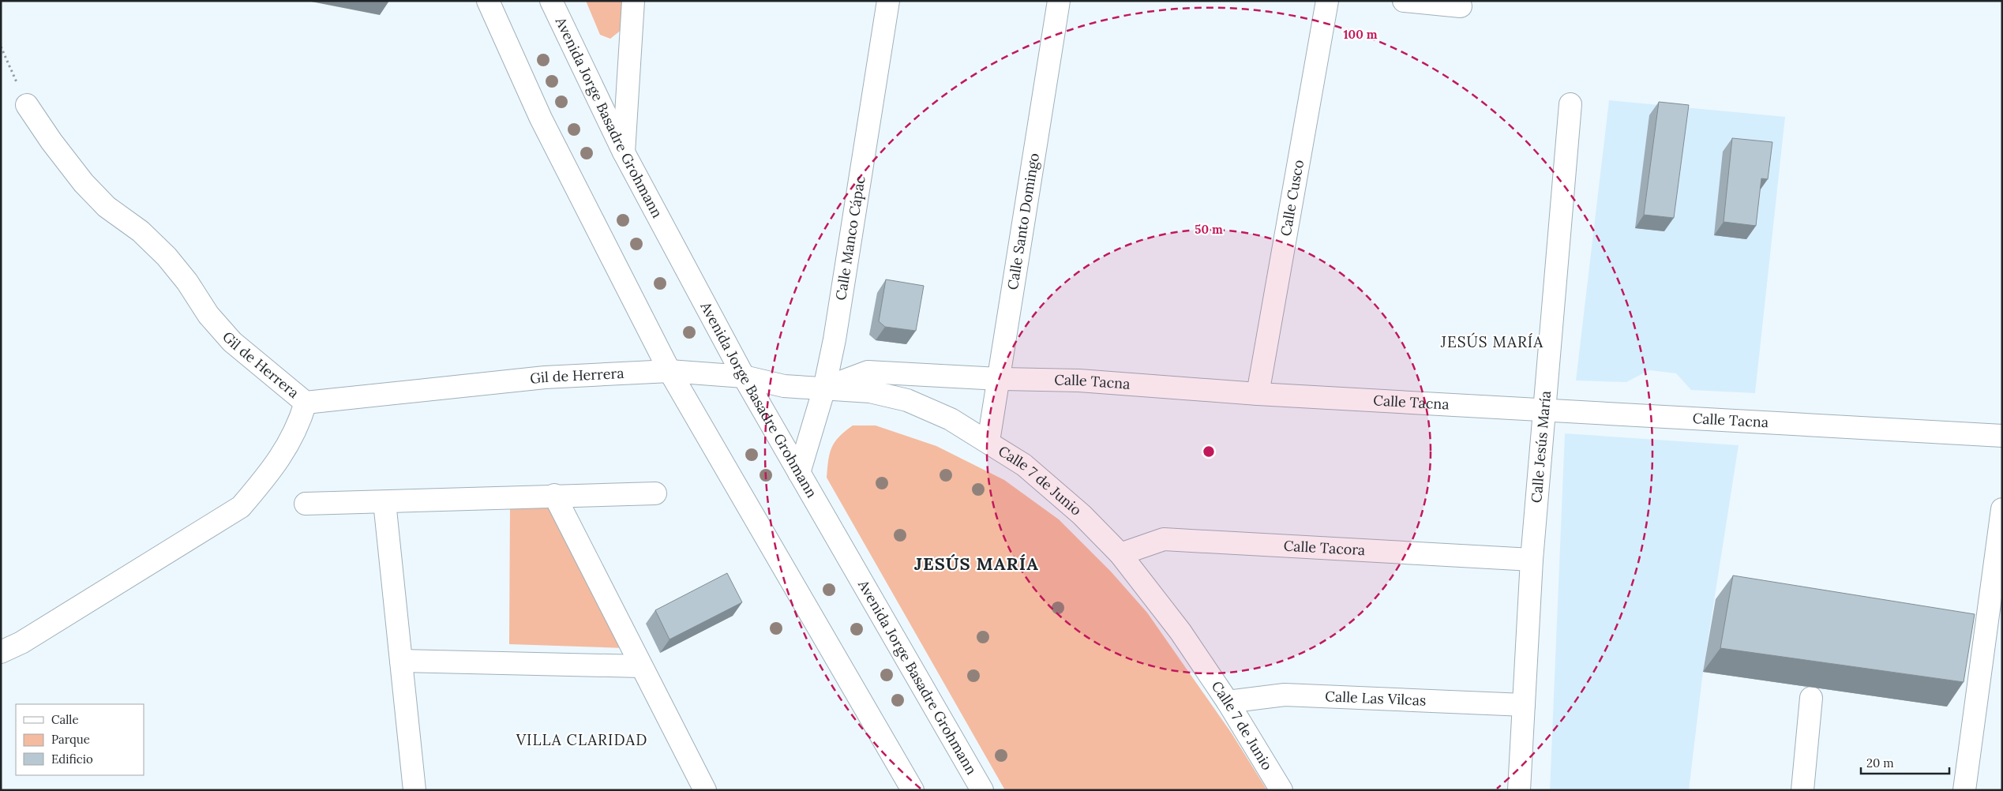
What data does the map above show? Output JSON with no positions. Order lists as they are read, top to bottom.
{
  "streets": {
    "main road": [
      "Avenida Jorge Basadre Grohmann",
      "Calle Cusco",
      "Calle Santo Domingo",
      "Calle Manco Cápac",
      "Gil de Herrera",
      "Calle Tacna",
      "Calle Jesús María",
      "Calle 7 de Junio",
      "Calle Tacora",
      "Calle Las Vilcas"
    ]
  },
  "crossings": [
    ["Avenida Jorge Basadre Grohmann", "Calle Manco Cápac"],
    ["Avenida Jorge Basadre Grohmann", "Calle 7 de Junio"],
    ["Calle Cusco", "Calle Tacna"],
    ["Calle Santo Domingo", "Calle Tacna"],
    ["Calle Santo Domingo", "Calle 7 de Junio"],
    ["Calle Manco Cápac", "Calle Tacna"],
    ["Calle Manco Cápac", "Calle 7 de Junio"],
    ["Gil de Herrera", "Calle 7 de Junio"],
    ["Calle Tacna", "Calle Jesús María"],
    ["Calle Tacna", "Calle 7 de Junio"],
    ["Calle Jesús María", "Calle Tacora"],
    ["Calle Jesús María", "Calle Las Vilcas"],
    ["Calle 7 de Junio", "Calle Tacora"],
    ["Calle 7 de Junio", "Calle Las Vilcas"]
  ],
  "districts": ["JESÚS MARÍA", "JESÚS MARÍA", "VILLA CLARIDAD"],
  "legend": ["Calle", "Parque", "Edificio"],
  "scale_bar": "20 m",
  "rings": ["100 m", "50 m"]
}
